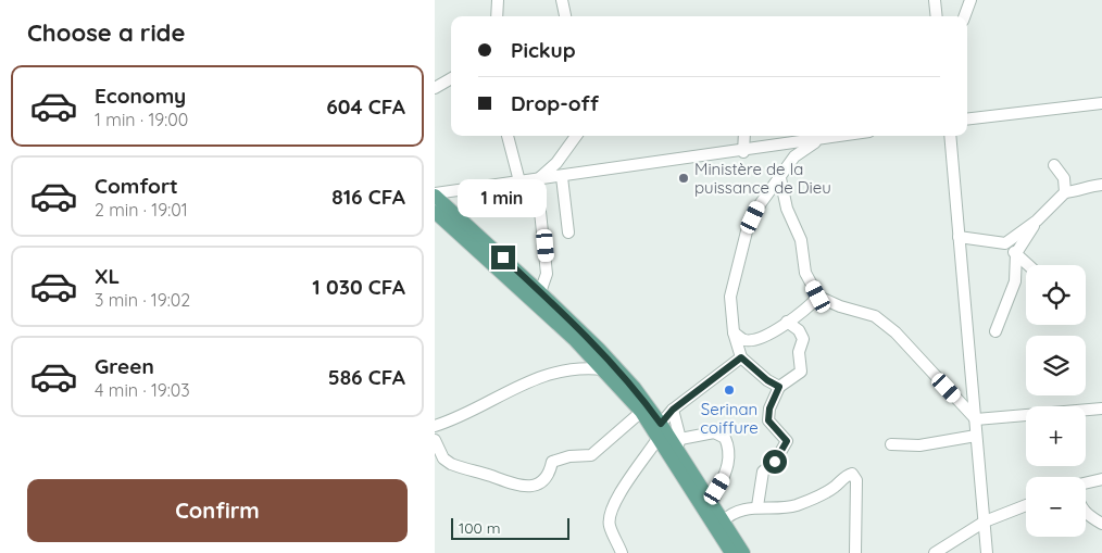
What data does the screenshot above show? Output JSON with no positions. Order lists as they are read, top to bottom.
{
  "places": ["Ministère de la puissance de Dieu", "Serinan coiffure"],
  "scale_bar": "100 m",
  "page": {
    "heading": "Choose a ride",
    "banner": ["Pickup", "Drop-off"],
    "list": [
      {
        "name": "Economy",
        "note": "1 min · 19:00",
        "value": "604 CFA"
      },
      {
        "name": "Comfort",
        "note": "2 min · 19:01",
        "value": "816 CFA"
      },
      {
        "name": "XL",
        "note": "3 min · 19:02",
        "value": "1 030 CFA"
      },
      {
        "name": "Green",
        "note": "4 min · 19:03",
        "value": "586 CFA"
      }
    ],
    "bubble": "1 min",
    "map_buttons": ["+", "−"],
    "buttons": "Confirm",
    "scale": "100 m"
  }
}
